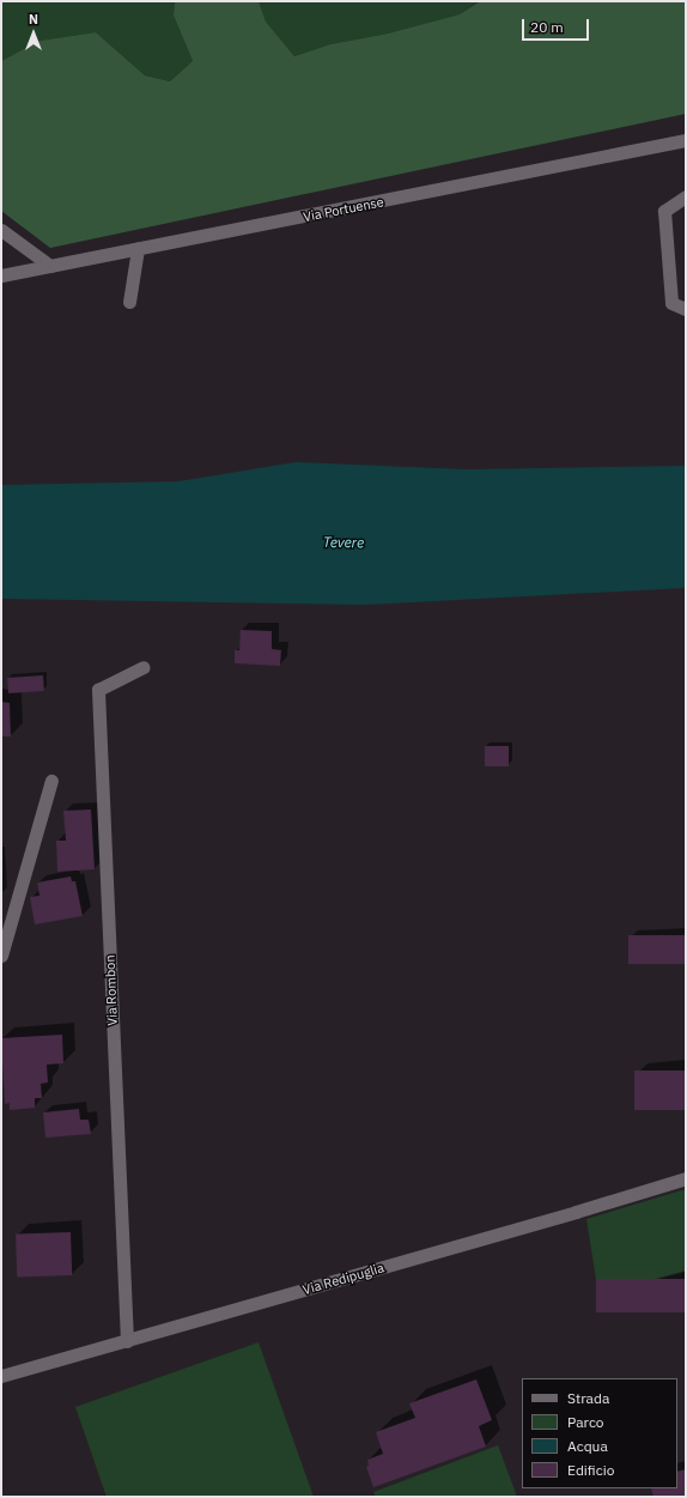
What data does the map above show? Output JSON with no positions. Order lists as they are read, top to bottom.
{
  "streets": {
    "street": ["Via Portuense", "Via Rombon", "Via Redipuglia"]
  },
  "crossings": [
    ["Via Rombon", "Via Redipuglia"]
  ],
  "water": ["Tevere"],
  "legend": [
    "Strada",
    "Parco",
    "Acqua",
    "Edificio"
  ],
  "scale_bar": "20 m",
  "north": "top"
}
